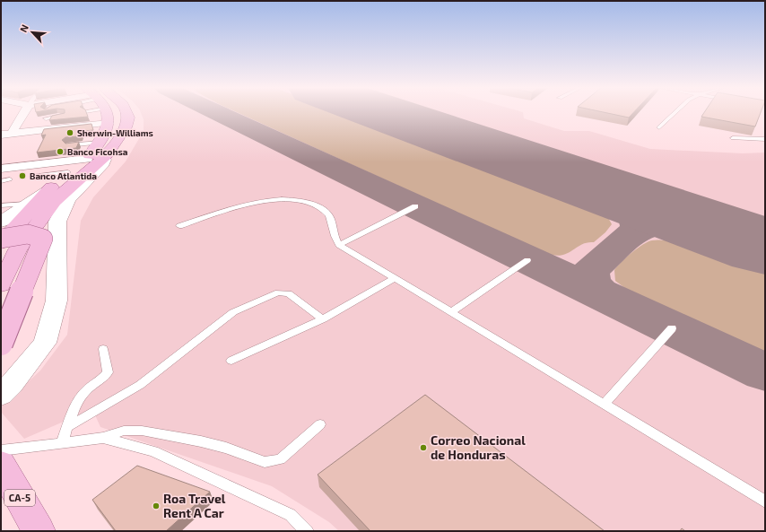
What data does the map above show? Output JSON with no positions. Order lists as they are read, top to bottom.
{
  "streets": {
    "main road": ["CA-5"]
  },
  "places": [
    "Sherwin-Williams",
    "Banco Ficohsa",
    "Banco Atlantida",
    "Correo Nacional de Honduras",
    "Roa Travel Rent A Car"
  ],
  "north": "top left"
}
